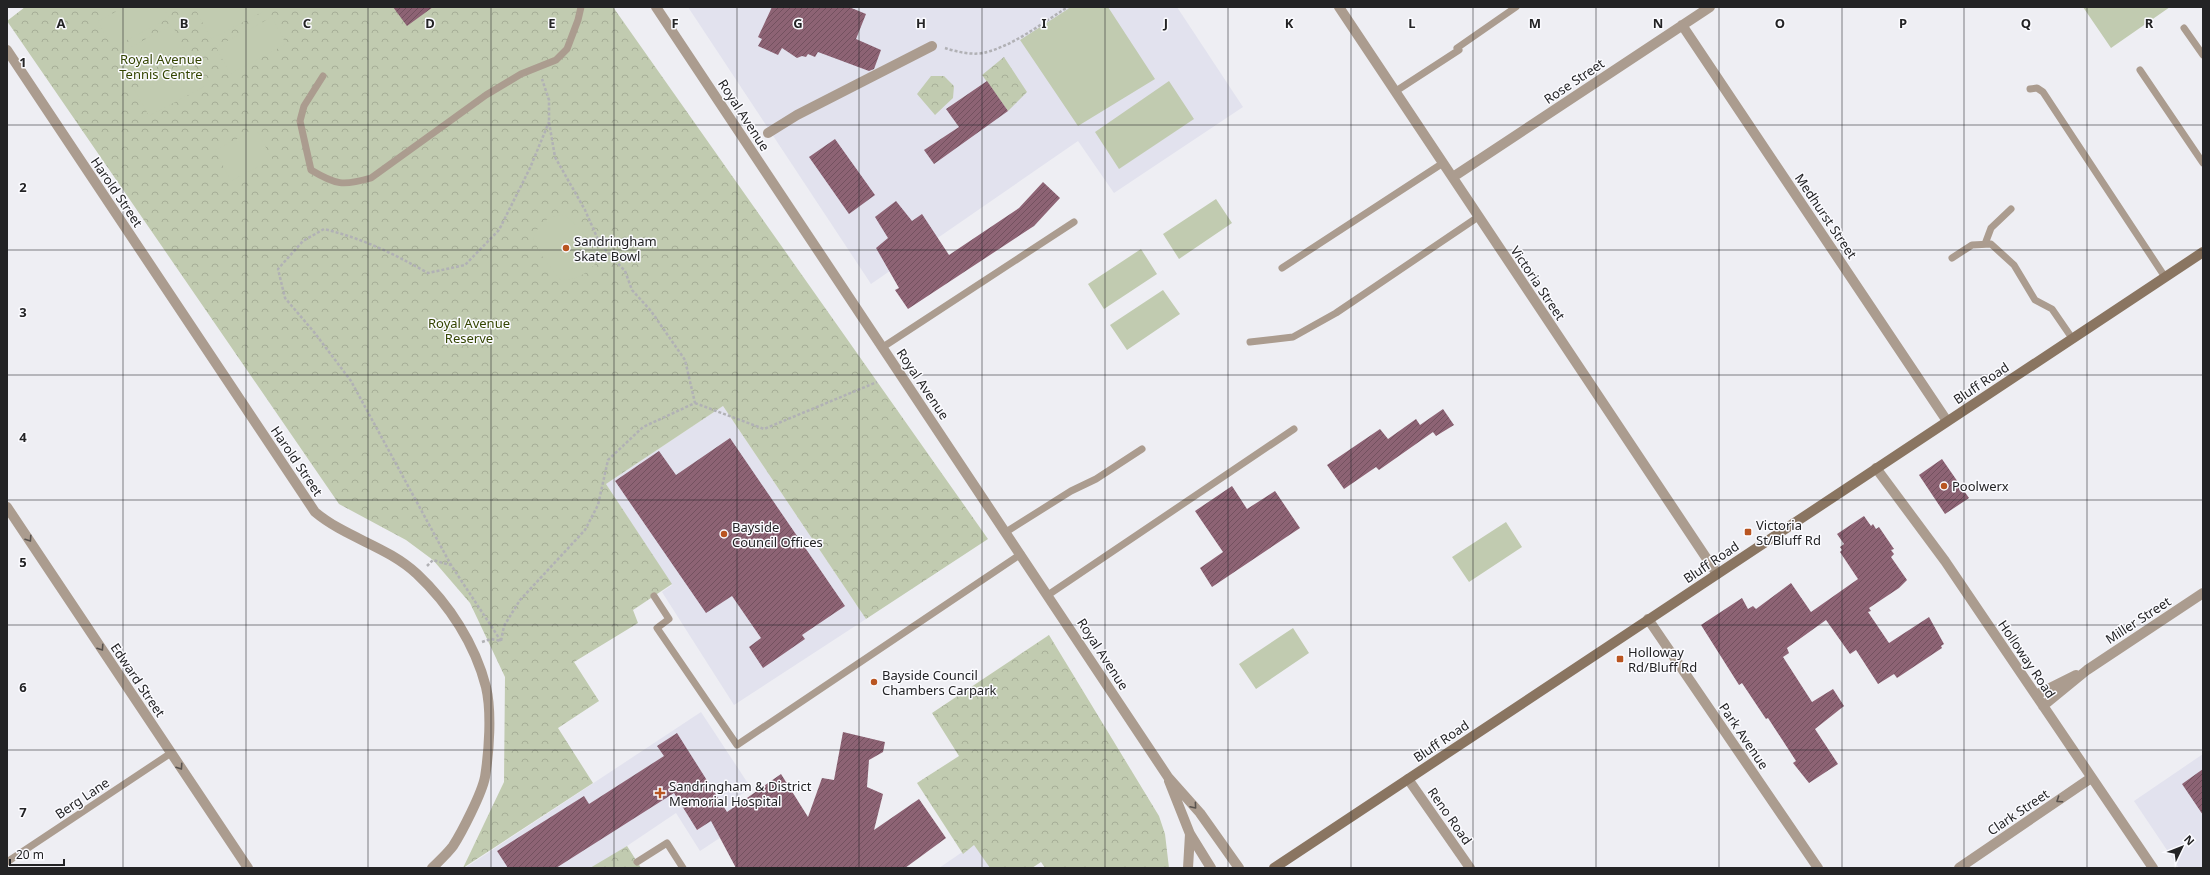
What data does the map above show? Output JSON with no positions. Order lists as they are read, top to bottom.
{
  "streets": {
    "main road": ["Bluff Road"],
    "street": [
      "Rose Street",
      "Royal Avenue",
      "Harold Street",
      "Medhurst Street",
      "Victoria Street",
      "Miller Street",
      "Holloway Road",
      "Edward Street",
      "Park Avenue",
      "Clark Street",
      "Reno Road"
    ],
    "lane": ["Berg Lane"]
  },
  "crossings": [
    ["Rose Street", "Medhurst Street"],
    ["Rose Street", "Victoria Street"],
    ["Medhurst Street", "Bluff Road"],
    ["Victoria Street", "Bluff Road"],
    ["Bluff Road", "Holloway Road"],
    ["Bluff Road", "Park Avenue"],
    ["Bluff Road", "Reno Road"],
    ["Miller Street", "Holloway Road"],
    ["Holloway Road", "Clark Street"],
    ["Edward Street", "Berg Lane"]
  ],
  "one_way": ["Edward Street", "Clark Street"],
  "parks": ["Royal Avenue Tennis Centre", "Royal Avenue Reserve"],
  "places": {
    "other": [
      "Sandringham Skate Bowl",
      "Poolwerx",
      "Bayside Council Offices",
      "Bayside Council Chambers Carpark"
    ],
    "transit": ["Victoria St/Bluff Rd", "Holloway Rd/Bluff Rd"],
    "health": ["Sandringham & District Memorial Hospital"]
  },
  "scale_bar": "20 m",
  "north": "top right",
  "grid": {
    "columns": [
      "A",
      "B",
      "C",
      "D",
      "E",
      "F",
      "G",
      "H",
      "I",
      "J",
      "K",
      "L",
      "M",
      "N",
      "O",
      "P",
      "Q",
      "R"
    ],
    "rows": [
      "1",
      "2",
      "3",
      "4",
      "5",
      "6",
      "7"
    ]
  }
}
